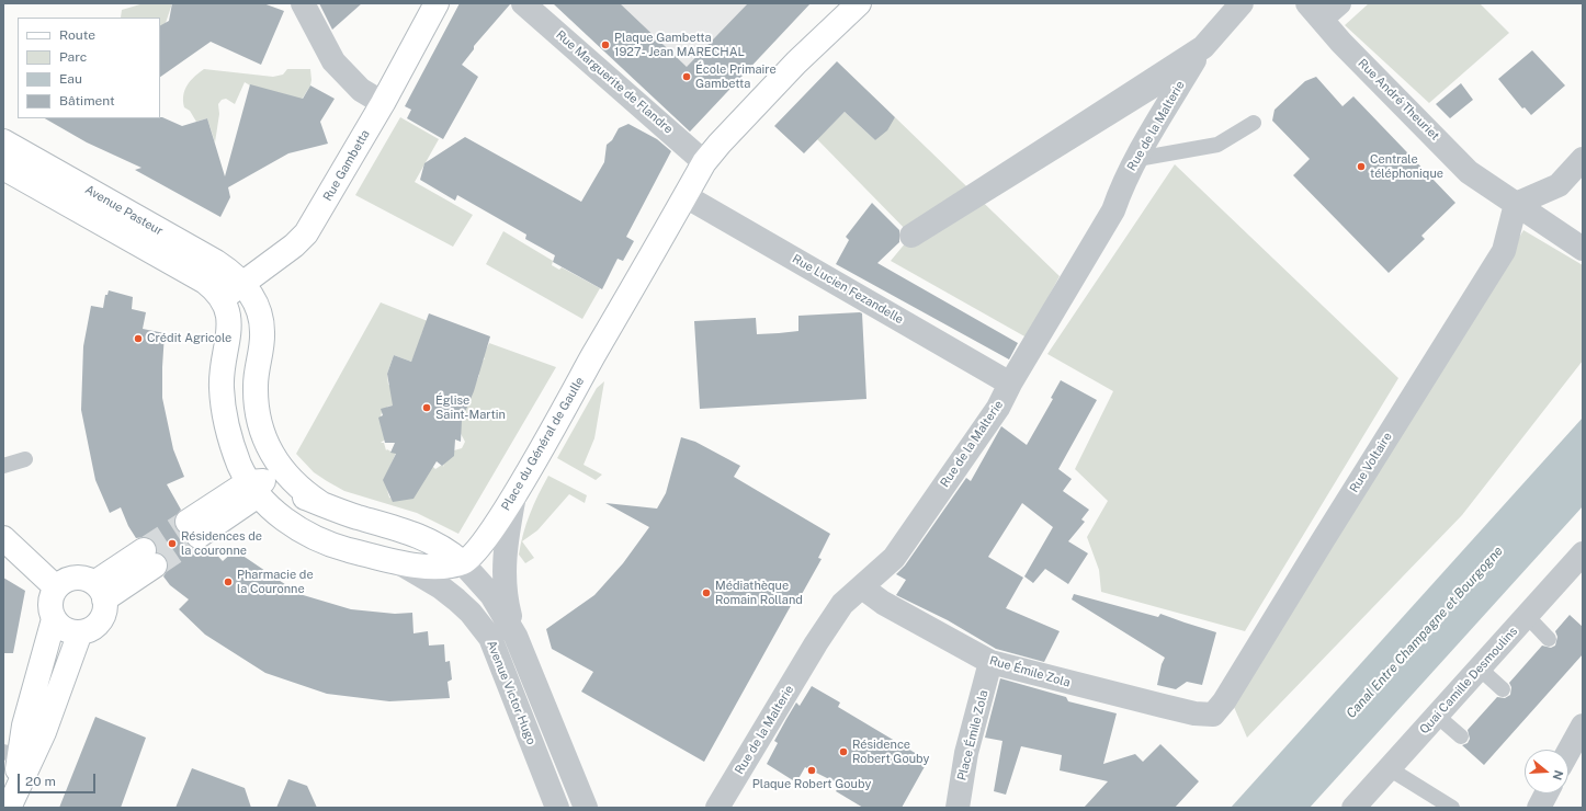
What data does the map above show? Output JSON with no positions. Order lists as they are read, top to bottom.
{
  "streets": {
    "main road": ["Rue Gambetta", "Avenue Pasteur", "Place du Général de Gaulle"],
    "street": [
      "Rue Marguerite de Flandre",
      "Rue André Theuriet",
      "Rue de la Malterie",
      "Rue Lucien Fezandelle",
      "Rue Voltaire",
      "Rue Émile Zola",
      "Quai Camille Desmoulins",
      "Avenue Victor Hugo",
      "Place Émile Zola"
    ]
  },
  "crossings": [
    ["Rue Marguerite de Flandre", "Place du Général de Gaulle"],
    ["Rue André Theuriet", "Rue Voltaire"],
    ["Rue de la Malterie", "Rue Lucien Fezandelle"],
    ["Rue de la Malterie", "Rue Émile Zola"],
    ["Rue Gambetta", "Avenue Pasteur"],
    ["Rue Lucien Fezandelle", "Place du Général de Gaulle"],
    ["Place du Général de Gaulle", "Avenue Victor Hugo"],
    ["Rue Voltaire", "Rue Émile Zola"],
    ["Rue Émile Zola", "Place Émile Zola"]
  ],
  "water": ["Canal Entre Champagne et Bourgogne"],
  "places": [
    "Plaque Gambetta 1927- Jean MARECHAL",
    "École Primaire Gambetta",
    "Centrale téléphonique",
    "Crédit Agricole",
    "Église Saint-Martin",
    "Résidences de la couronne",
    "Pharmacie de la Couronne",
    "Médiathèque Romain Rolland",
    "Résidence Robert Gouby",
    "Plaque Robert Gouby"
  ],
  "legend": [
    "Route",
    "Parc",
    "Eau",
    "Bâtiment"
  ],
  "scale_bar": "20 m",
  "north": "right"
}
